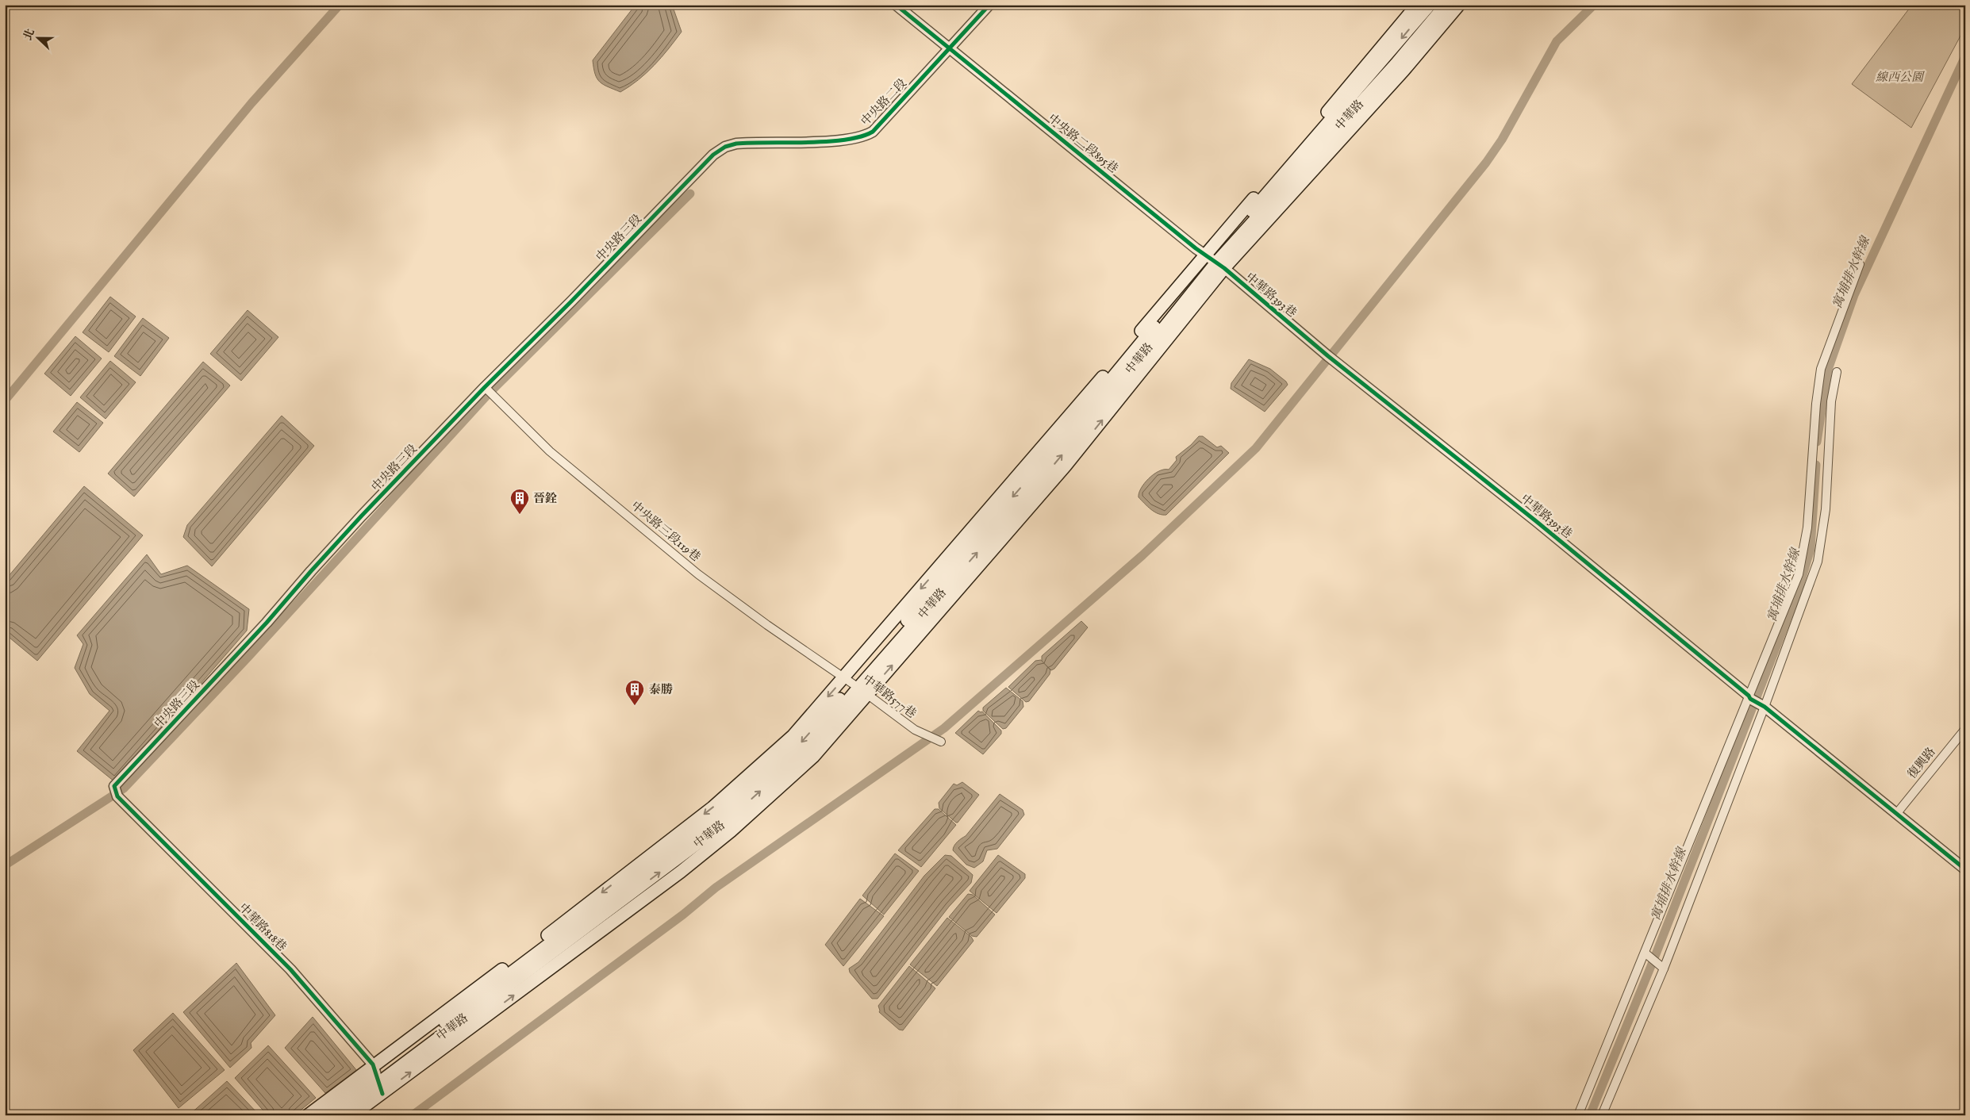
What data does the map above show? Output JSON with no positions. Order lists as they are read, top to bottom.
{
  "streets": {
    "main road": ["中華路"],
    "street": [
      "中央路二段",
      "中央路二段895巷",
      "中央路三段",
      "中華路393巷",
      "中央路三段119巷",
      "中華路577巷",
      "復興路",
      "中華路818巷"
    ]
  },
  "crossings": [
    ["中央路二段", "中央路二段895巷"],
    ["中央路二段", "中央路三段"],
    ["中華路", "中央路二段895巷"],
    ["中華路", "中華路393巷"],
    ["中華路", "中央路三段119巷"],
    ["中華路", "中華路577巷"],
    ["中華路", "中華路818巷"],
    ["中央路二段895巷", "中華路393巷"],
    ["中央路三段", "中央路三段119巷"],
    ["中央路三段", "中華路818巷"],
    ["中華路393巷", "復興路"],
    ["中央路三段119巷", "中華路577巷"]
  ],
  "water": ["寓埔排水幹線"],
  "parks": ["線西公園"],
  "places": {
    "building": ["晉銓", "泰勝"]
  },
  "north": "left"
}
